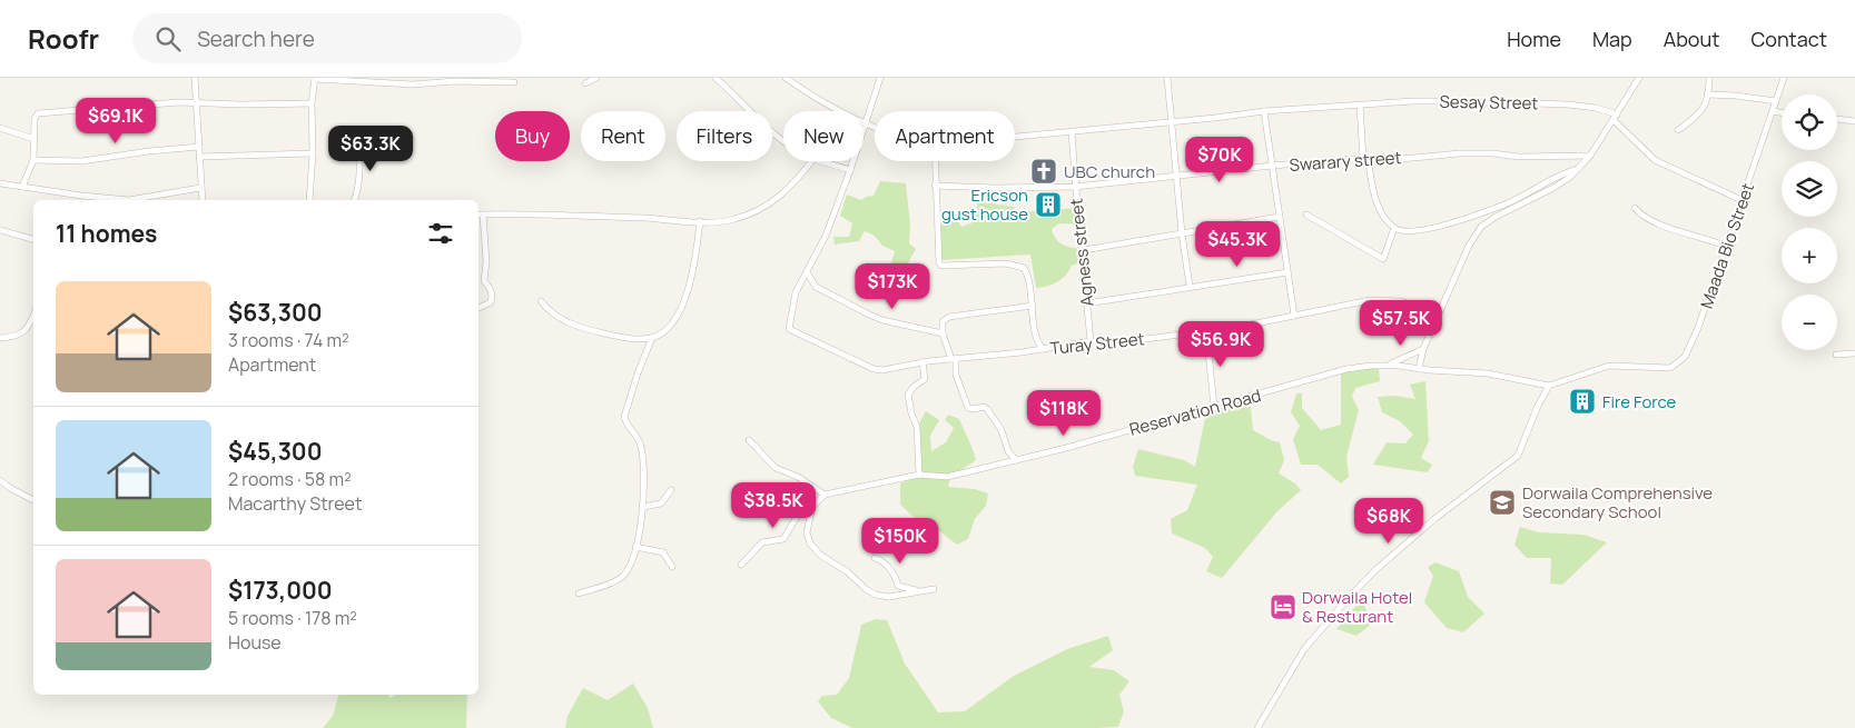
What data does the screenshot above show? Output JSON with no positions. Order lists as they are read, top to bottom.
{
  "streets": {
    "street": [
      "Sesay Street",
      "Swarary street",
      "Maada Bio Street",
      "Agness street",
      "Turay Street",
      "Reservation Road"
    ]
  },
  "crossings": [
    ["Sesay Street", "Agness street"],
    ["Swarary street", "Agness street"],
    ["Agness street", "Turay Street"]
  ],
  "places": {
    "church": ["UBC church"],
    "building": ["Ericson gust house", "Fire Force"],
    "school or university": ["Dorwaila Comprehensive Secondary School"],
    "hotel": ["Dorwaila Hotel & Resturant"]
  },
  "page": {
    "header": "Roofr",
    "search": "Search here",
    "nav": [
      "Home",
      "Map",
      "About",
      "Contact"
    ],
    "map_buttons": ["+", "−"],
    "price": [
      "$69.1K",
      "$63.3K",
      "$70K",
      "$45.3K",
      "$173K",
      "$57.5K",
      "$56.9K",
      "$118K",
      "$38.5K",
      "$68K",
      "$150K"
    ],
    "chip": [
      "Buy",
      "Rent",
      "Filters",
      "New",
      "Apartment"
    ],
    "heading": "11 homes",
    "list": [
      {
        "name": "$63,300",
        "note": "3 rooms · 74 m² · Apartment"
      },
      {
        "name": "$45,300",
        "note": "2 rooms · 58 m² · Macarthy Street"
      },
      {
        "name": "$173,000",
        "note": "5 rooms · 178 m² · House"
      }
    ]
  }
}
